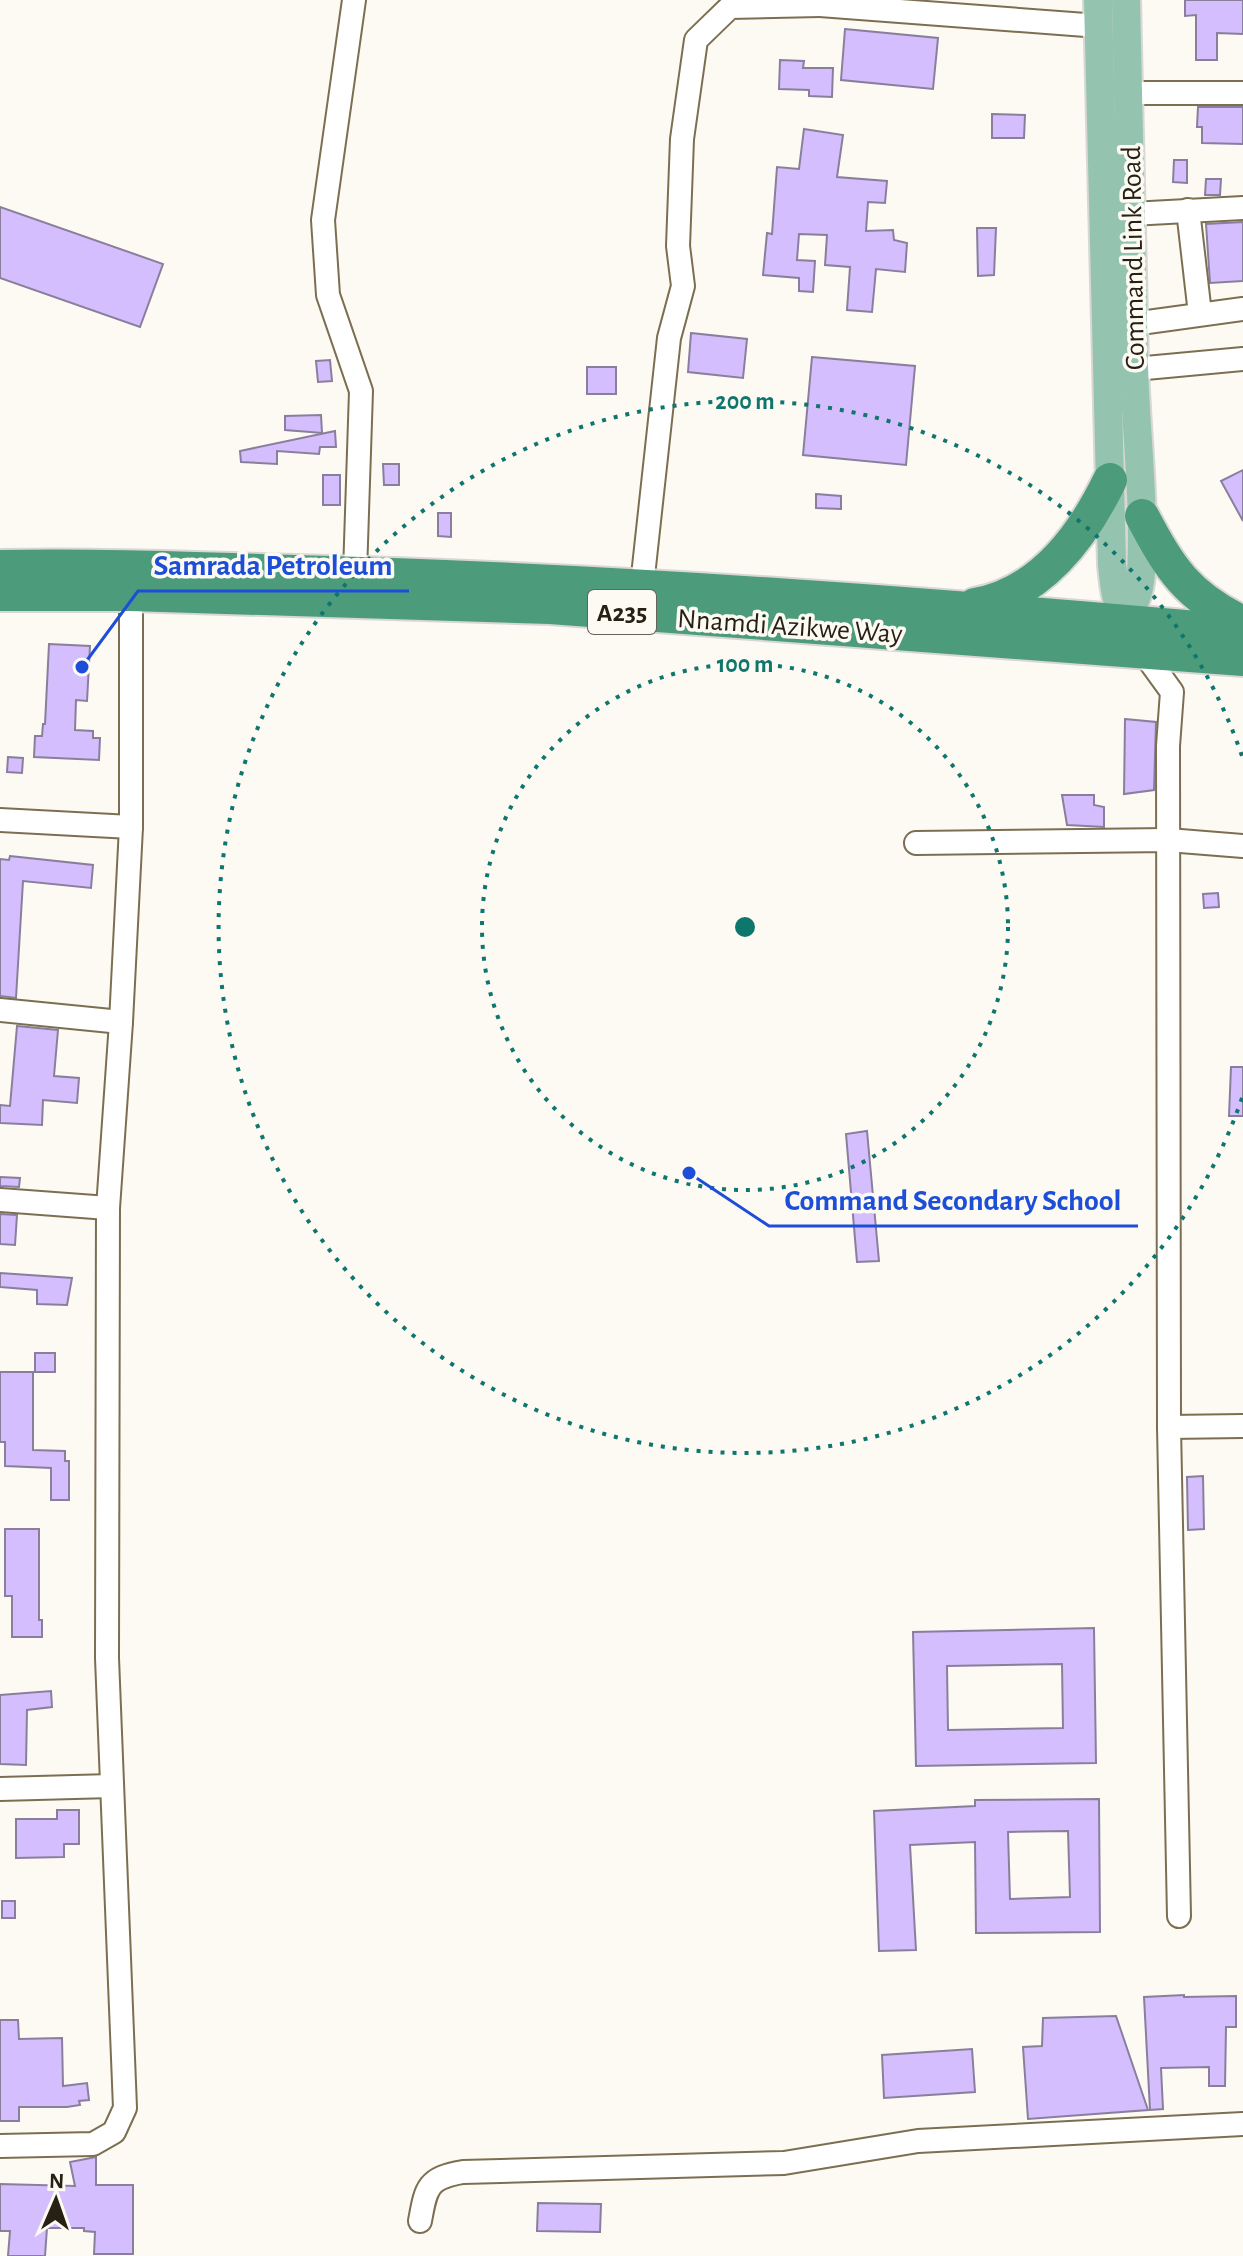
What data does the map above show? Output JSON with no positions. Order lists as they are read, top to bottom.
{
  "streets": {
    "highway": ["A235", "Nnamdi Azikwe Way"],
    "main road": ["Command Link Road"]
  },
  "crossings": [
    ["Command Link Road", "Nnamdi Azikwe Way"]
  ],
  "places": ["Samrada Petroleum", "Command Secondary School"],
  "north": "top",
  "rings": ["200 m", "100 m"]
}
